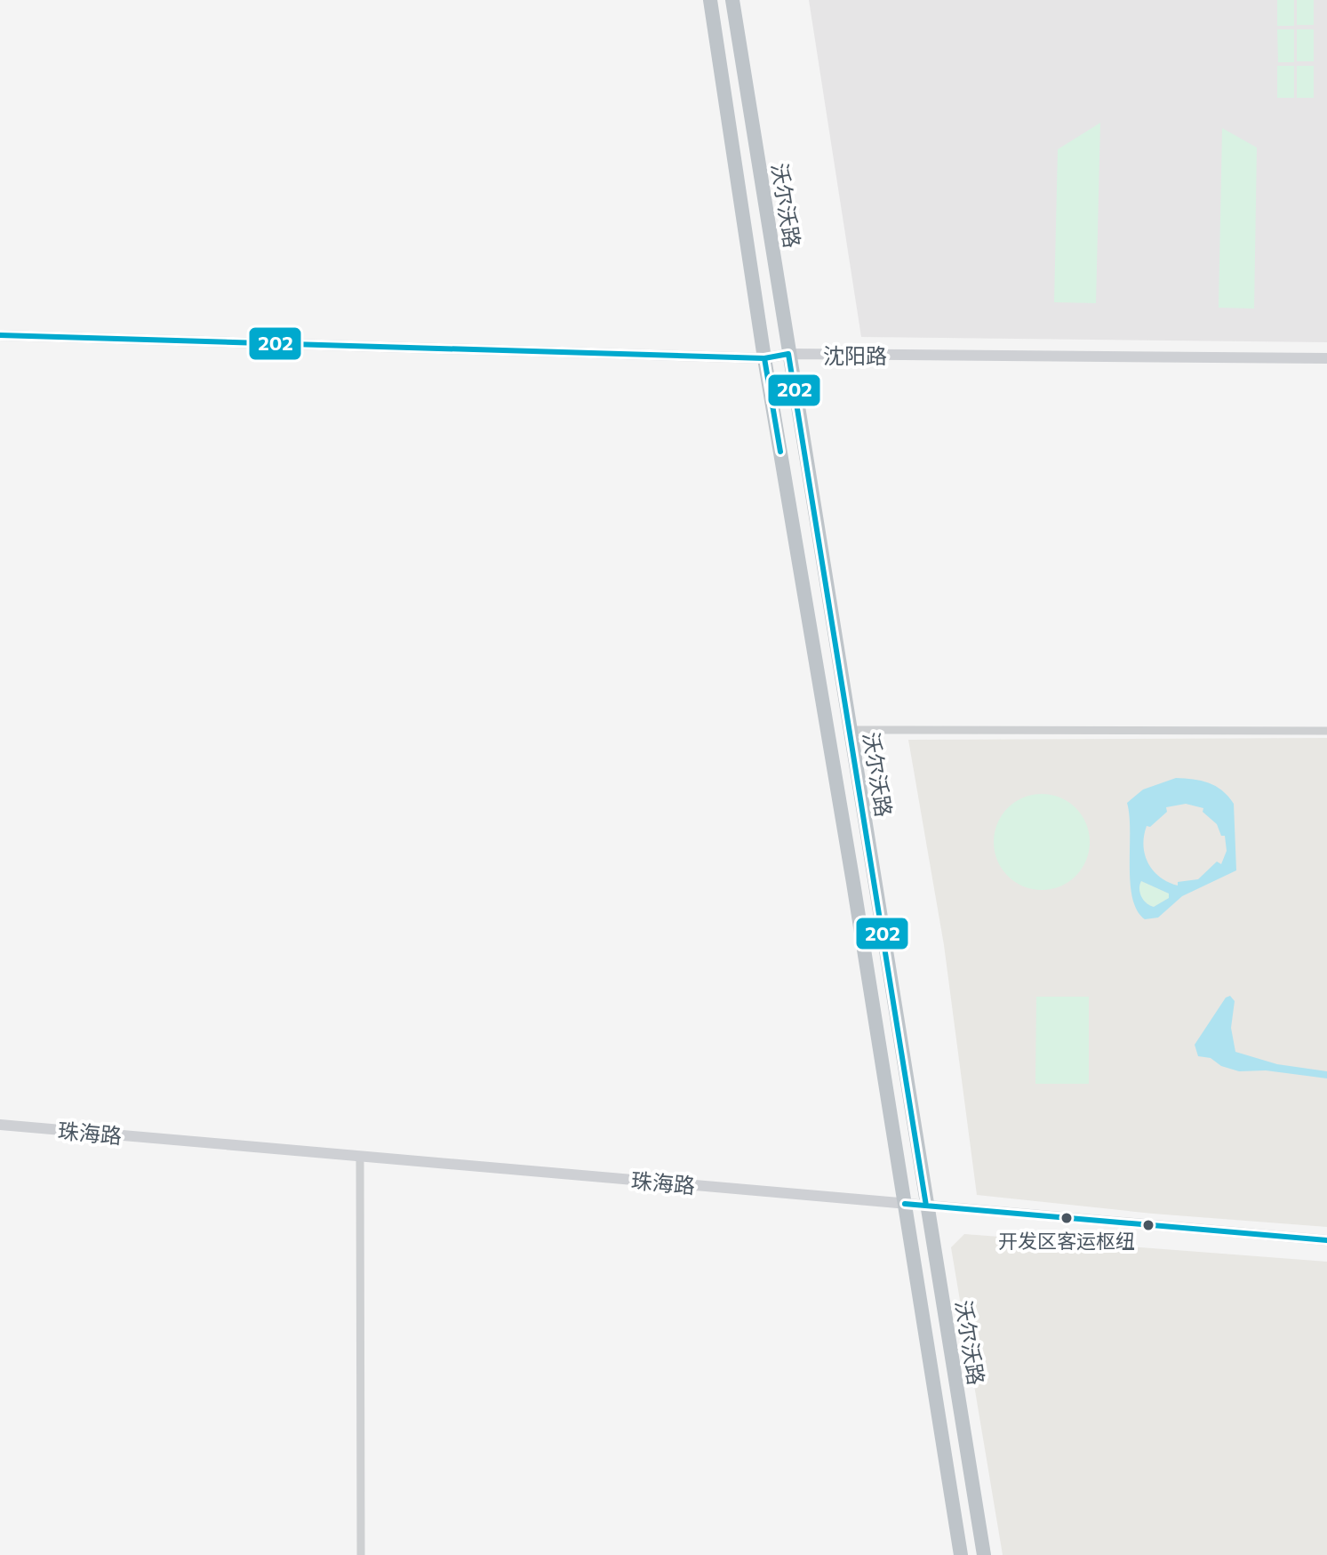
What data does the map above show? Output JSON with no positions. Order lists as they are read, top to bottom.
{
  "streets": {
    "highway": ["沃尔沃路"],
    "main road": ["沈阳路", "珠海路"]
  },
  "crossings": [
    ["沃尔沃路", "沈阳路"],
    ["沃尔沃路", "珠海路"]
  ],
  "places": ["开发区客运枢纽"],
  "lines": ["transit line 202"]
}
